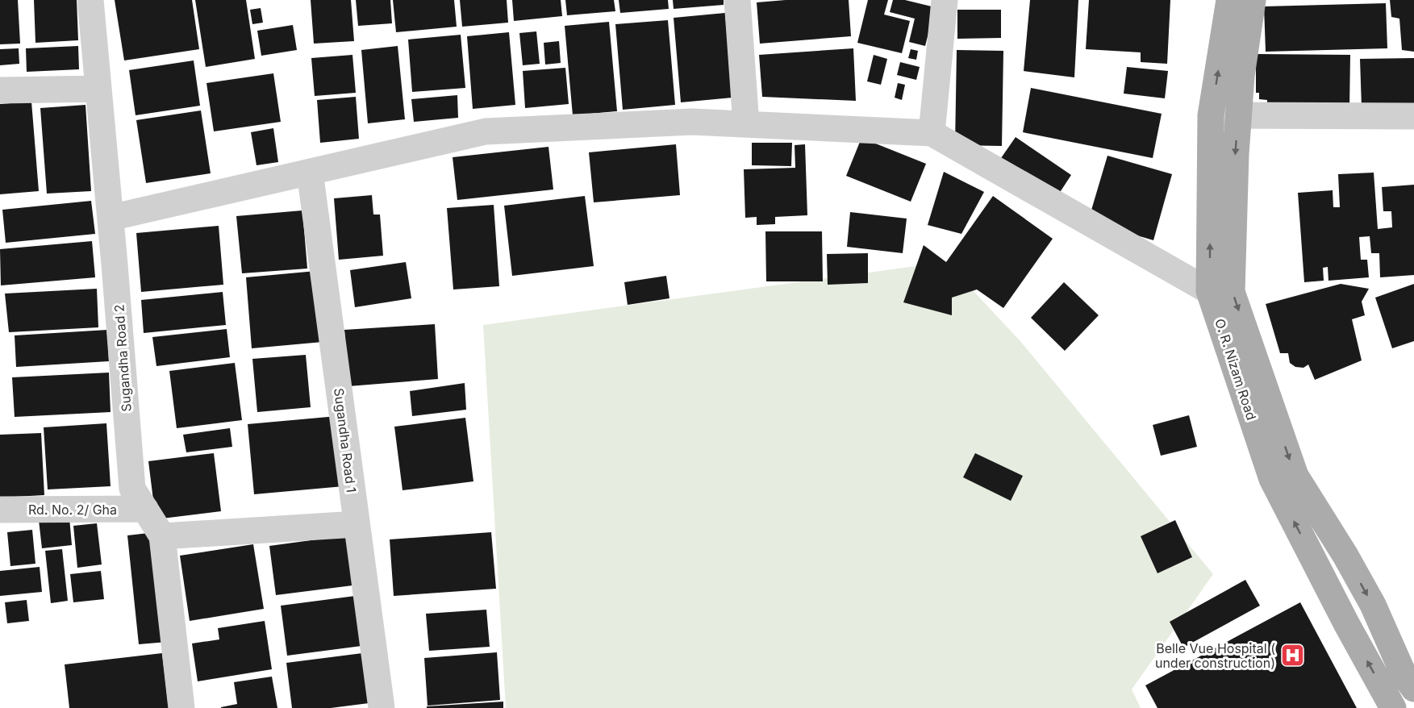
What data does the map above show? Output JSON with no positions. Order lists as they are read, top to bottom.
{
  "streets": {
    "main road": ["O. R. Nizam Road"],
    "street": ["Sugandha Road 2", "Sugandha Road 1", "Rd. No. 2/ Gha"]
  },
  "crossings": [
    ["Sugandha Road 2", "Rd. No. 2/ Gha"]
  ],
  "places": {
    "hospital": ["Belle Vue Hospital ( under construction)"]
  }
}
